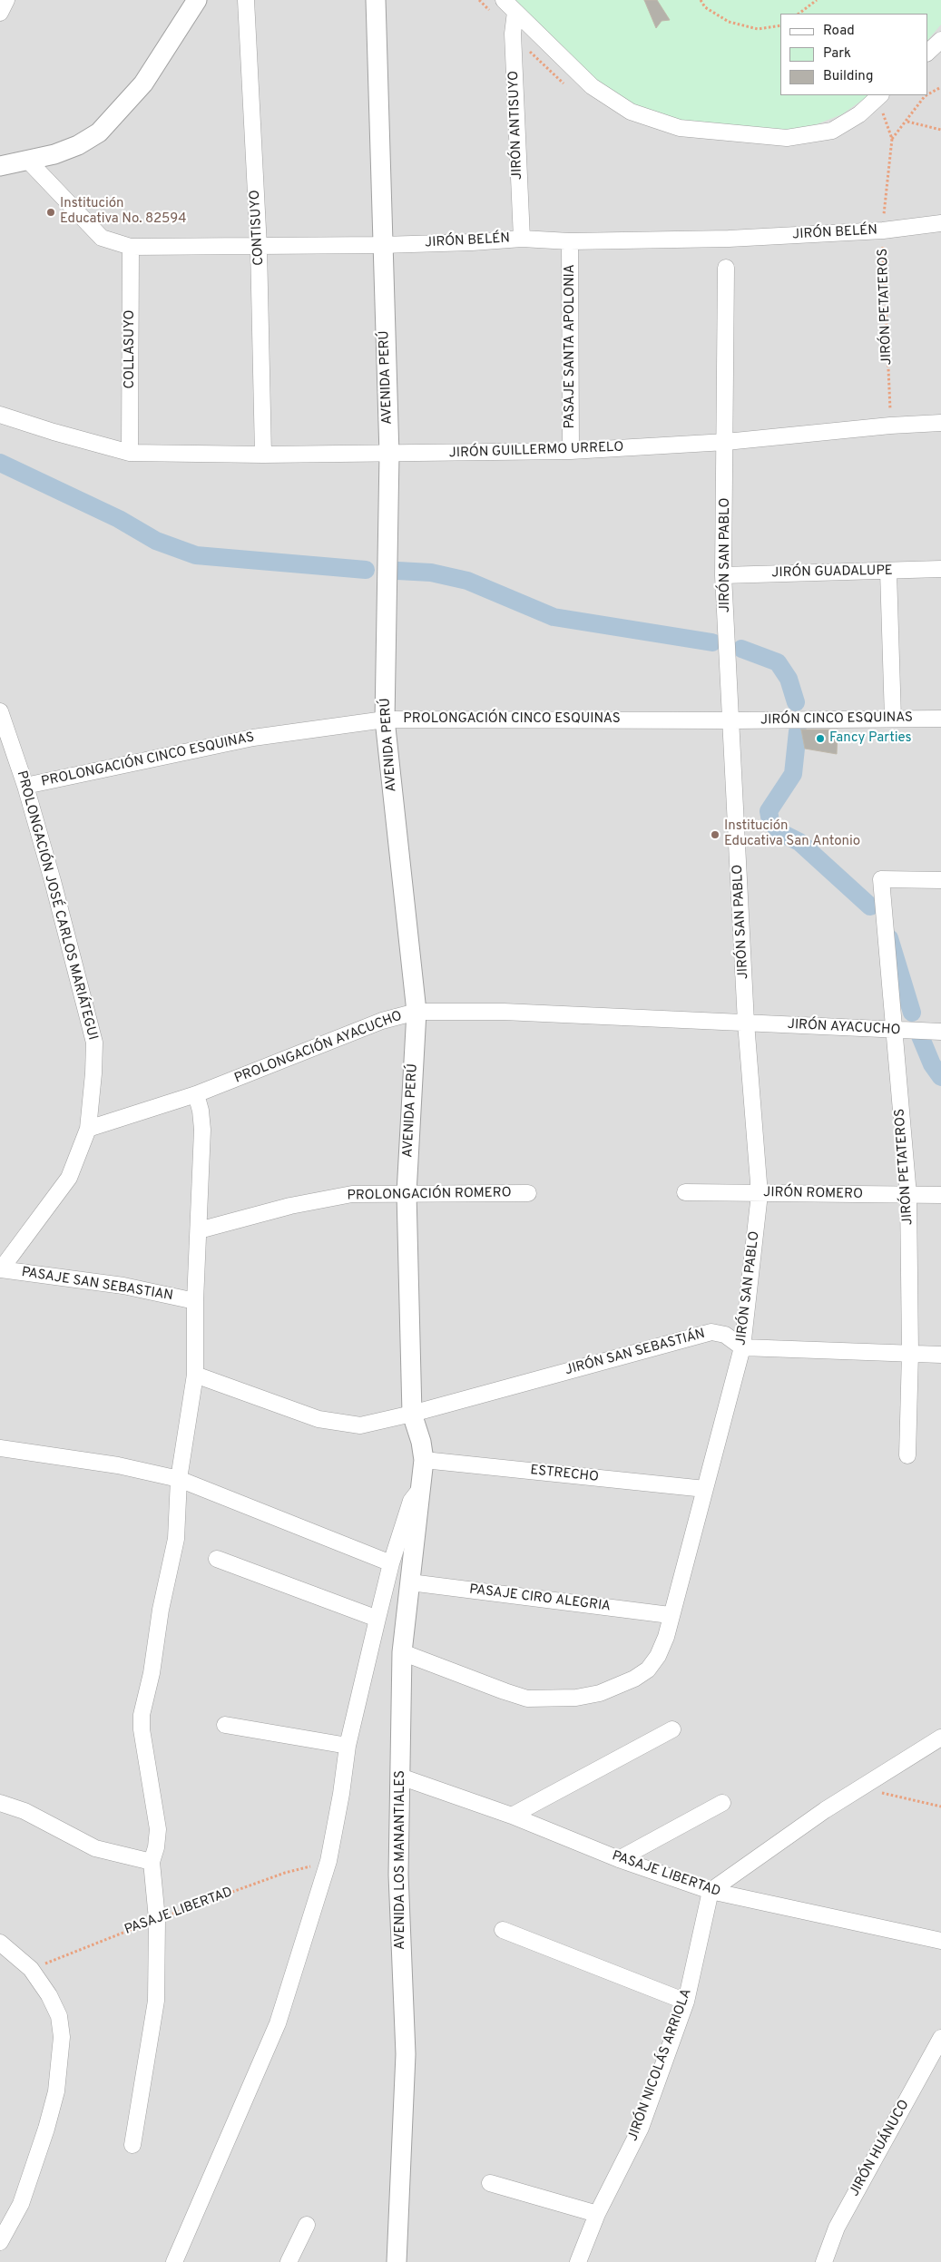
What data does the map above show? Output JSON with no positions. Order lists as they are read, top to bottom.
{
  "streets": {
    "street": [
      "JIRÓN ANTISUYO",
      "CONTISUYO",
      "JIRÓN BELÉN",
      "JIRÓN PETATEROS",
      "PASAJE SANTA APOLONIA",
      "COLLASUYO",
      "AVENIDA PERÚ",
      "JIRÓN GUILLERMO URRELO",
      "JIRÓN SAN PABLO",
      "JIRÓN GUADALUPE",
      "PROLONGACIÓN CINCO ESQUINAS",
      "JIRÓN CINCO ESQUINAS",
      "PROLONGACIÓN JOSÉ CARLOS MARIÁTEGUI",
      "JIRÓN AYACUCHO",
      "PROLONGACIÓN AYACUCHO",
      "JIRÓN ROMERO",
      "PROLONGACIÓN ROMERO",
      "PASAJE SAN SEBASTIAN",
      "JIRÓN SAN SEBASTIÁN",
      "ESTRECHO",
      "PASAJE CIRO ALEGRIA",
      "AVENIDA LOS MANANTIALES",
      "PASAJE LIBERTAD",
      "JIRÓN NICOLÁS ARRIOLA",
      "JIRÓN HUÁNUCO"
    ]
  },
  "crossings": [
    ["JIRÓN ANTISUYO", "JIRÓN BELÉN"],
    ["CONTISUYO", "JIRÓN BELÉN"],
    ["CONTISUYO", "JIRÓN GUILLERMO URRELO"],
    ["JIRÓN BELÉN", "JIRÓN PETATEROS"],
    ["JIRÓN BELÉN", "PASAJE SANTA APOLONIA"],
    ["JIRÓN BELÉN", "COLLASUYO"],
    ["JIRÓN BELÉN", "AVENIDA PERÚ"],
    ["JIRÓN PETATEROS", "JIRÓN GUILLERMO URRELO"],
    ["JIRÓN PETATEROS", "JIRÓN AYACUCHO"],
    ["JIRÓN PETATEROS", "JIRÓN ROMERO"],
    ["PASAJE SANTA APOLONIA", "JIRÓN GUILLERMO URRELO"],
    ["COLLASUYO", "JIRÓN GUILLERMO URRELO"],
    ["AVENIDA PERÚ", "JIRÓN GUILLERMO URRELO"],
    ["AVENIDA PERÚ", "PROLONGACIÓN CINCO ESQUINAS"],
    ["AVENIDA PERÚ", "PROLONGACIÓN AYACUCHO"],
    ["AVENIDA PERÚ", "PROLONGACIÓN ROMERO"],
    ["AVENIDA PERÚ", "JIRÓN SAN SEBASTIÁN"],
    ["AVENIDA PERÚ", "ESTRECHO"],
    ["AVENIDA PERÚ", "AVENIDA LOS MANANTIALES"],
    ["JIRÓN GUILLERMO URRELO", "JIRÓN SAN PABLO"],
    ["JIRÓN SAN PABLO", "JIRÓN GUADALUPE"],
    ["JIRÓN SAN PABLO", "PROLONGACIÓN CINCO ESQUINAS"],
    ["JIRÓN SAN PABLO", "JIRÓN CINCO ESQUINAS"],
    ["JIRÓN SAN PABLO", "JIRÓN AYACUCHO"],
    ["JIRÓN SAN PABLO", "PROLONGACIÓN AYACUCHO"],
    ["JIRÓN SAN PABLO", "JIRÓN ROMERO"],
    ["JIRÓN SAN PABLO", "JIRÓN SAN SEBASTIÁN"],
    ["JIRÓN SAN PABLO", "ESTRECHO"],
    ["JIRÓN SAN PABLO", "PASAJE CIRO ALEGRIA"],
    ["JIRÓN SAN PABLO", "AVENIDA LOS MANANTIALES"],
    ["PROLONGACIÓN CINCO ESQUINAS", "JIRÓN CINCO ESQUINAS"],
    ["PROLONGACIÓN CINCO ESQUINAS", "PROLONGACIÓN JOSÉ CARLOS MARIÁTEGUI"],
    ["PROLONGACIÓN JOSÉ CARLOS MARIÁTEGUI", "PROLONGACIÓN AYACUCHO"],
    ["PROLONGACIÓN JOSÉ CARLOS MARIÁTEGUI", "PASAJE SAN SEBASTIAN"],
    ["JIRÓN AYACUCHO", "PROLONGACIÓN AYACUCHO"],
    ["ESTRECHO", "AVENIDA LOS MANANTIALES"],
    ["PASAJE CIRO ALEGRIA", "AVENIDA LOS MANANTIALES"],
    ["AVENIDA LOS MANANTIALES", "PASAJE LIBERTAD"],
    ["PASAJE LIBERTAD", "JIRÓN NICOLÁS ARRIOLA"]
  ],
  "places": ["Institución Educativa No. 82594", "Fancy Parties", "Institución Educativa San Antonio"],
  "legend": ["Road", "Park", "Building"]
}
